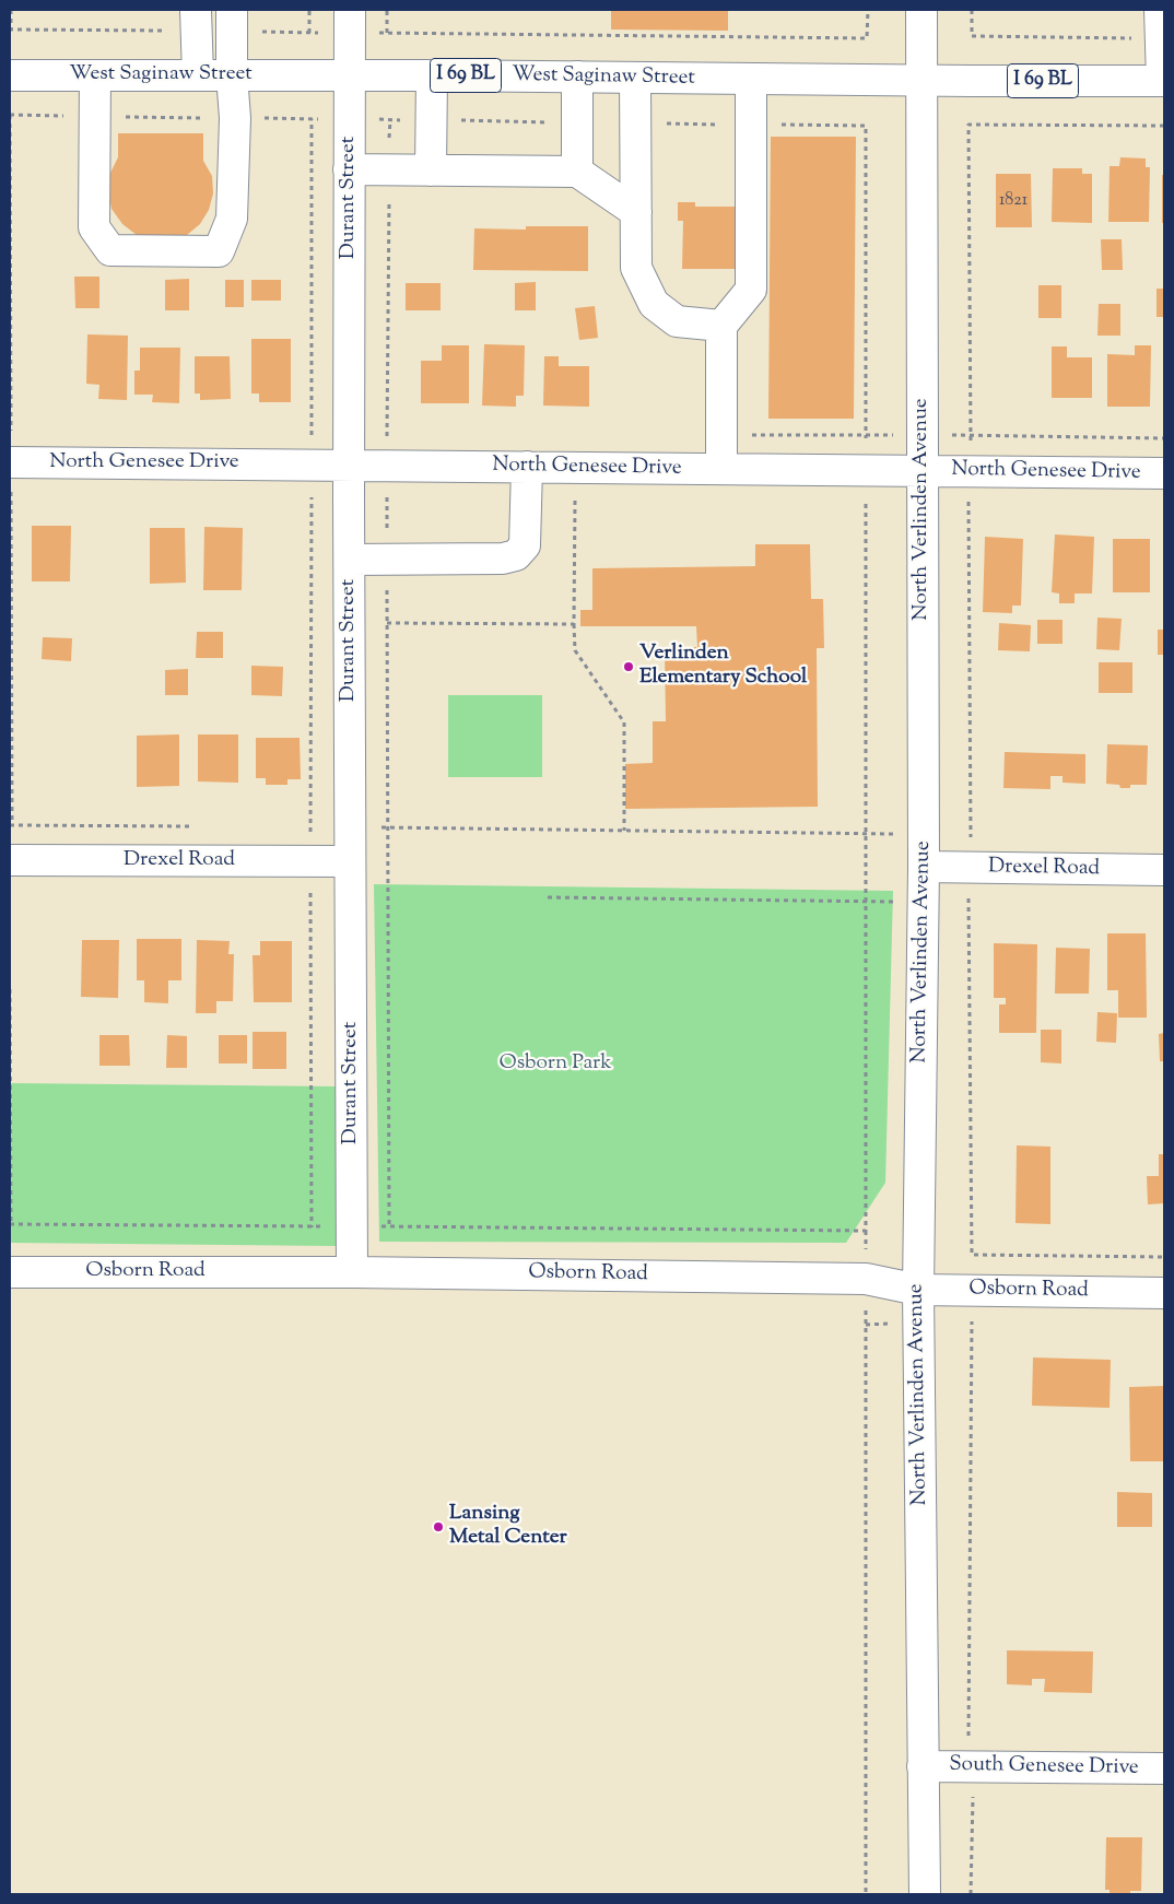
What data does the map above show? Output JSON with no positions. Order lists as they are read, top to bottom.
{
  "streets": {
    "street": [
      "West Saginaw Street",
      "I 69 BL",
      "Durant Street",
      "North Genesee Drive",
      "North Verlinden Avenue",
      "Drexel Road",
      "Osborn Road",
      "South Genesee Drive"
    ]
  },
  "crossings": [
    ["West Saginaw Street", "Durant Street"],
    ["West Saginaw Street", "North Verlinden Avenue"],
    ["Durant Street", "North Genesee Drive"],
    ["Durant Street", "Drexel Road"],
    ["Durant Street", "Osborn Road"],
    ["North Genesee Drive", "North Verlinden Avenue"],
    ["North Verlinden Avenue", "Drexel Road"],
    ["North Verlinden Avenue", "Osborn Road"],
    ["North Verlinden Avenue", "South Genesee Drive"]
  ],
  "parks": ["Osborn Park"],
  "places": ["Verlinden Elementary School", "Lansing Metal Center"],
  "house_numbers": ["1821"]
}
